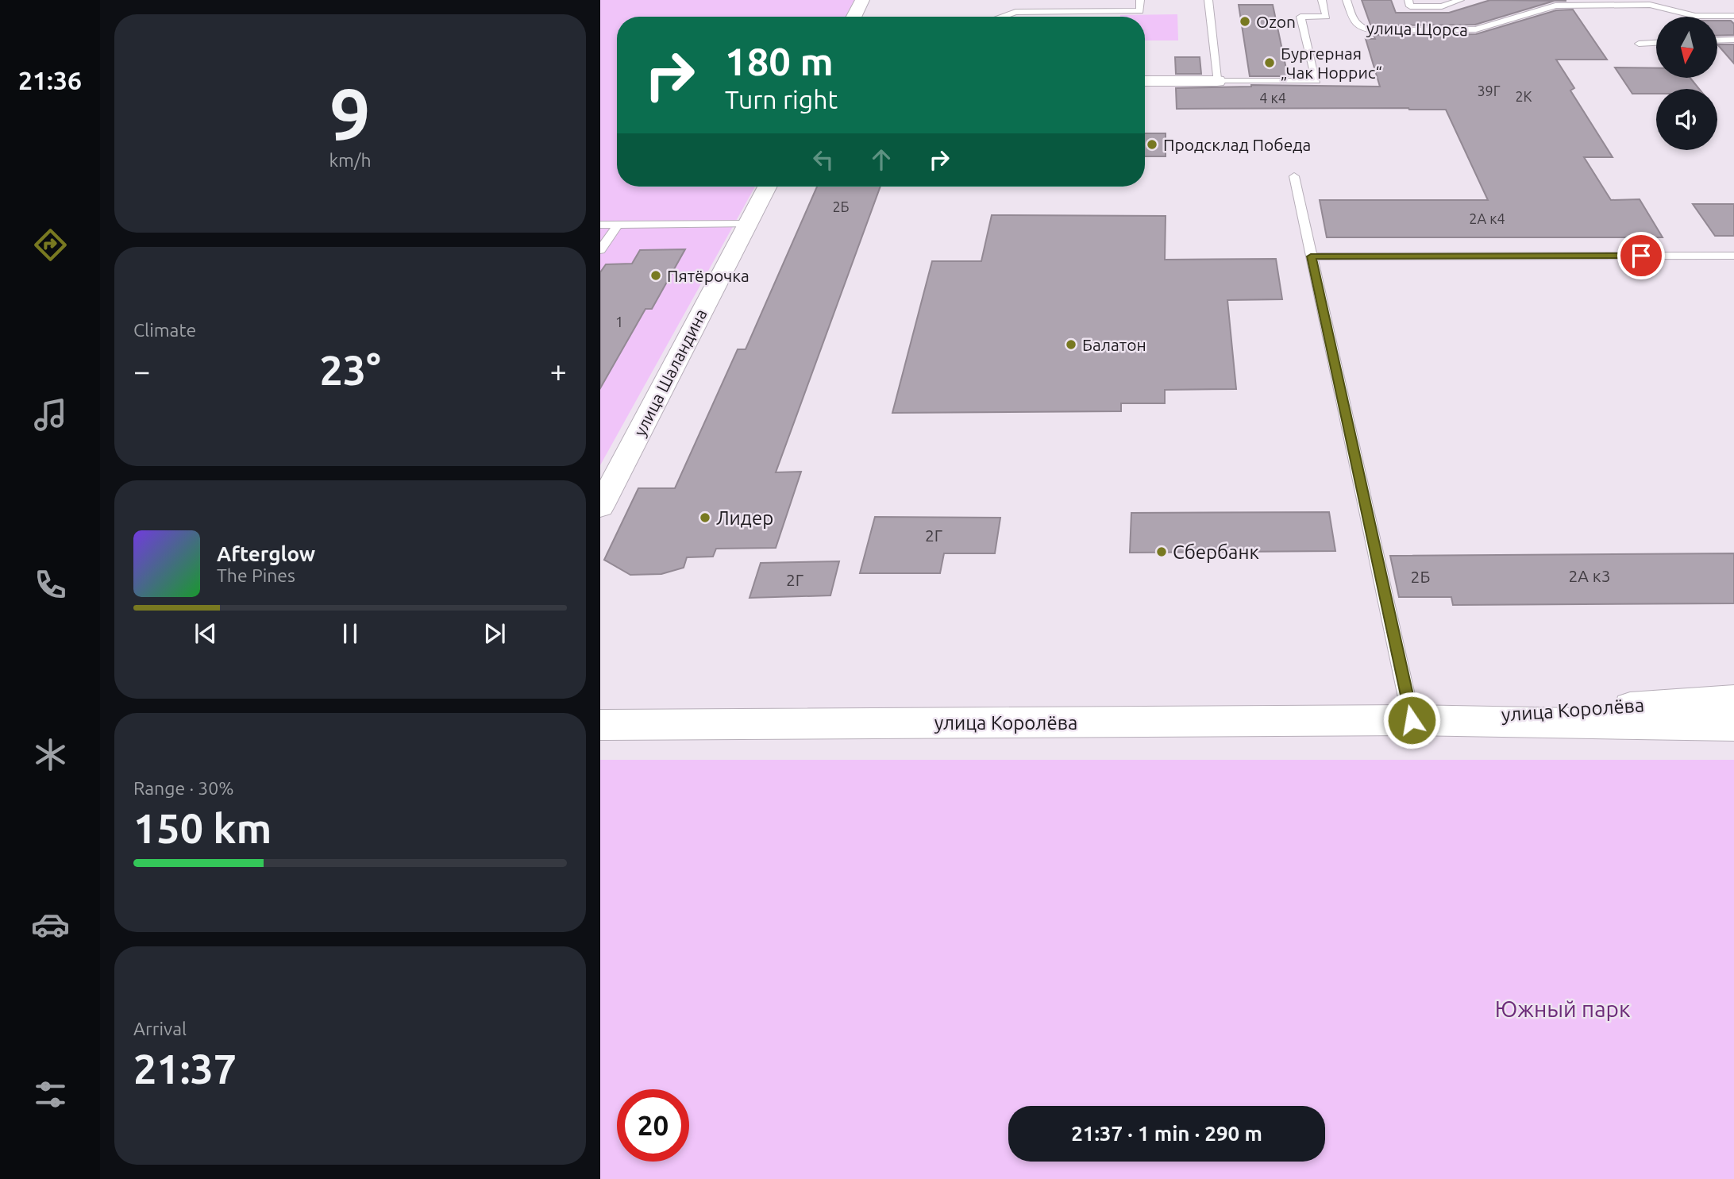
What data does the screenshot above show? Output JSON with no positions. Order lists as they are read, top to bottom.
{
  "streets": {
    "street": ["улица Шаландина", "улица Королёва"],
    "lane": ["улица Щорса"]
  },
  "parks": ["Южный парк"],
  "places": [
    "Ozon",
    "Бургерная „Чак Норрис“",
    "Продсклад Победа",
    "Пятёрочка",
    "Балатон",
    "Лидер",
    "Сбербанк"
  ],
  "house_numbers": [
    "39Г",
    "2К",
    "4 к4",
    "2Б",
    "2А к4",
    "1",
    "2Г",
    "2А к3",
    "2Б",
    "2Г"
  ],
  "north": "bottom",
  "page": {
    "tabs": "21:36",
    "tile": [
      ["9", "km/h"],
      "Climate",
      ["Range · 30%", "150 km"],
      ["Arrival", "21:37"]
    ],
    "turn": ["180 m", "Turn right"],
    "heat": ["−", "23°", "+"],
    "song": ["Afterglow", "The Pines"],
    "limit": "20",
    "trip": "21:37 · 1 min · 290 m"
  }
}
